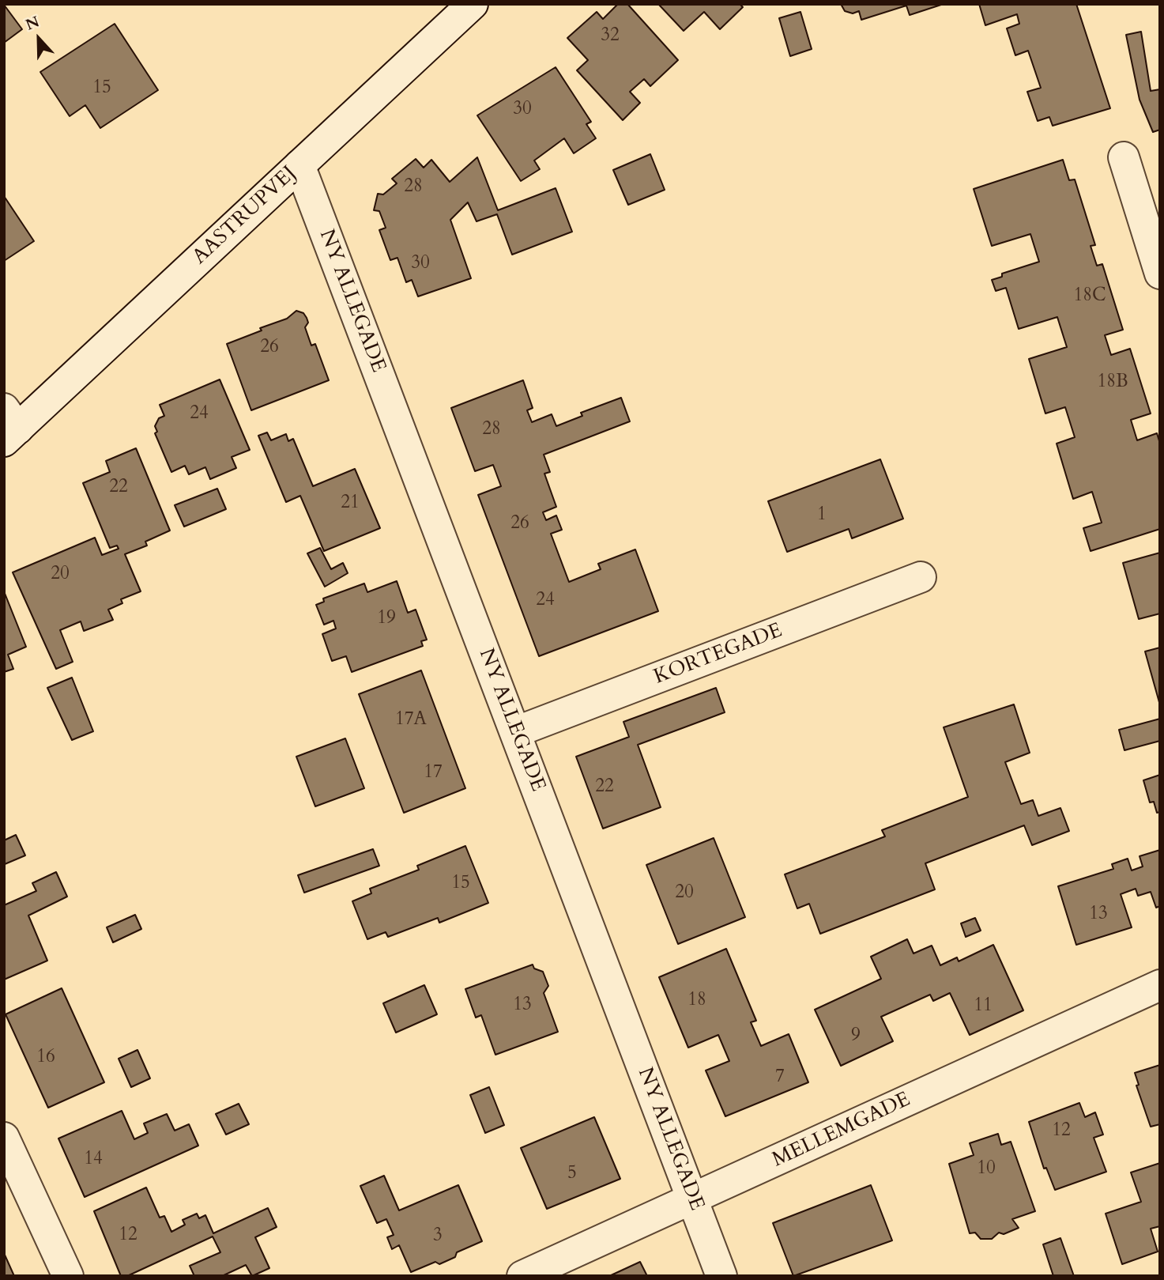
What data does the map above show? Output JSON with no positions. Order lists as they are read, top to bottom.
{
  "streets": {
    "street": [
      "AASTRUPVEJ",
      "NY ALLEGADE",
      "KORTEGADE",
      "MELLEMGADE"
    ]
  },
  "crossings": [
    ["AASTRUPVEJ", "NY ALLEGADE"],
    ["NY ALLEGADE", "KORTEGADE"],
    ["NY ALLEGADE", "MELLEMGADE"]
  ],
  "house_numbers": [
    "32",
    "15",
    "30",
    "28",
    "30",
    "18C",
    "26",
    "18B",
    "24",
    "28",
    "22",
    "21",
    "1",
    "26",
    "20",
    "24",
    "19",
    "17A",
    "17",
    "22",
    "15",
    "20",
    "13",
    "18",
    "13",
    "11",
    "9",
    "16",
    "7",
    "12",
    "14",
    "10",
    "5",
    "12",
    "3"
  ],
  "north": "top"
}
